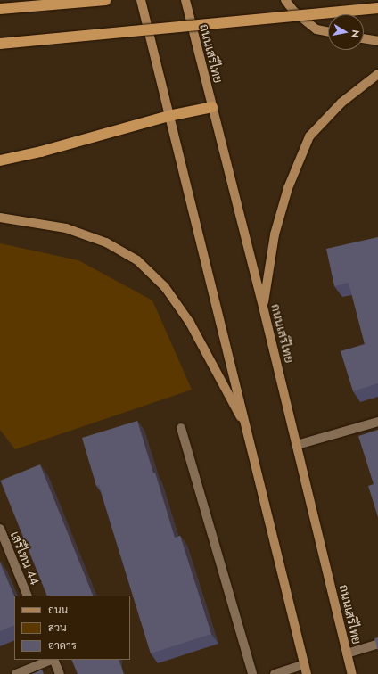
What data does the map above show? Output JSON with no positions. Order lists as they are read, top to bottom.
{
  "streets": {
    "main road": ["ถนนเสรีไทย"],
    "street": ["เสรีไทน 44"]
  },
  "legend": ["ถนน", "สวน", "อาคาร"],
  "north": "right"
}
